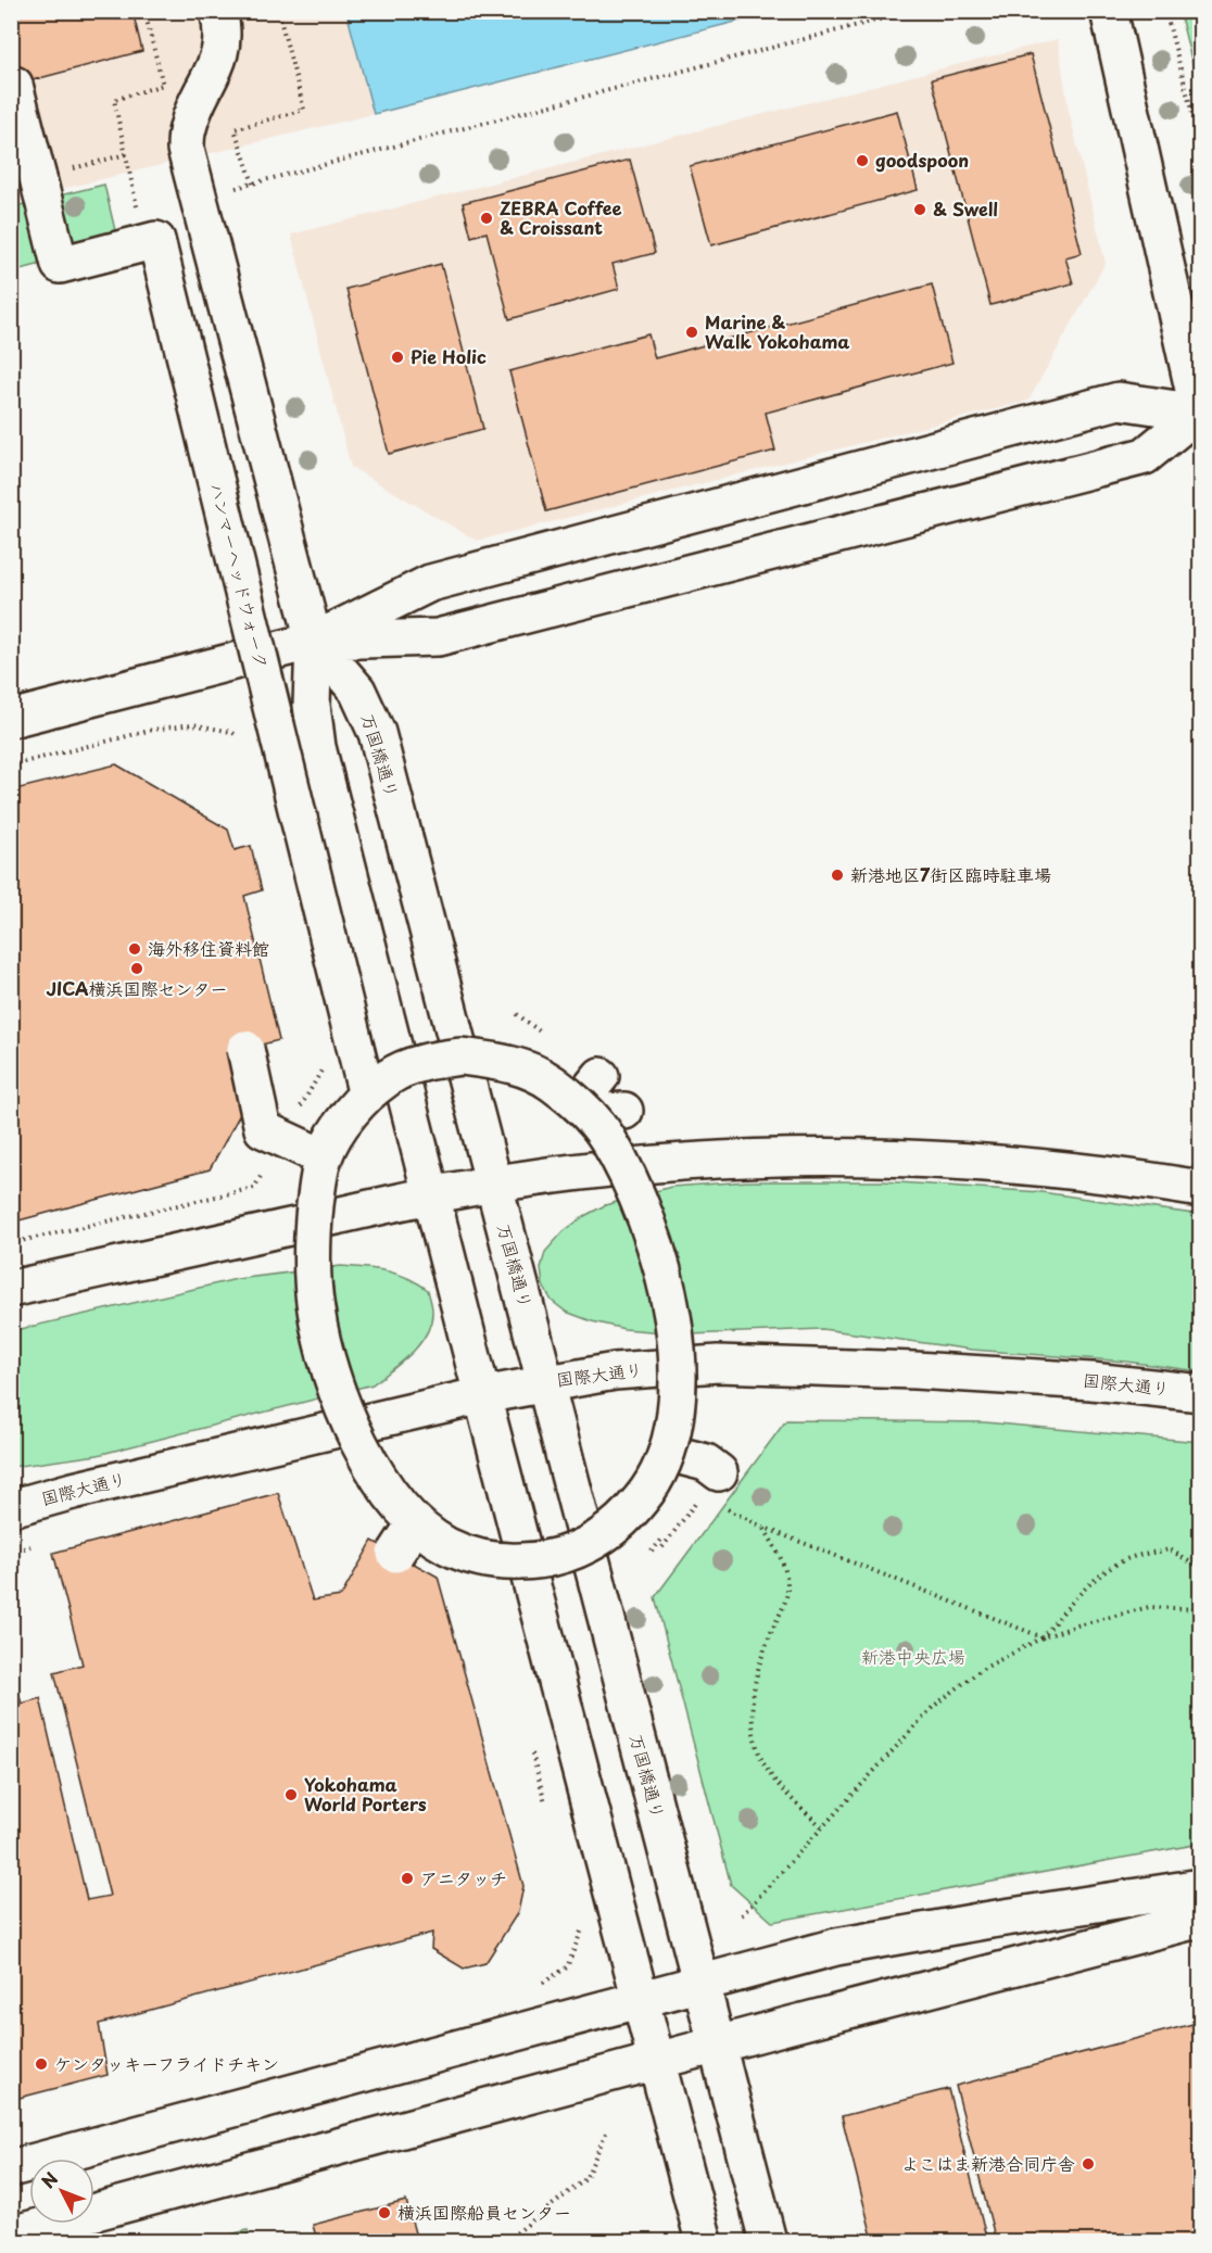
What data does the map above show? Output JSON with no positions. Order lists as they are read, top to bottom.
{
  "streets": {
    "street": ["ハンマーヘッドウォーク", "万国橋通り", "国際大通り"]
  },
  "crossings": [
    ["万国橋通り", "国際大通り"]
  ],
  "parks": ["新港中央広場"],
  "places": [
    "goodspoon",
    "& Swell",
    "ZEBRA Coffee & Croissant",
    "Marine & Walk Yokohama",
    "Pie Holic",
    "新港地区7街区臨時駐車場",
    "海外移住資料館",
    "JICA横浜国際センター",
    "Yokohama World Porters",
    "アニタッチ",
    "ケンタッキーフライドチキン",
    "よこはま新港合同庁舎",
    "横浜国際船員センター"
  ],
  "north": "top left"
}
